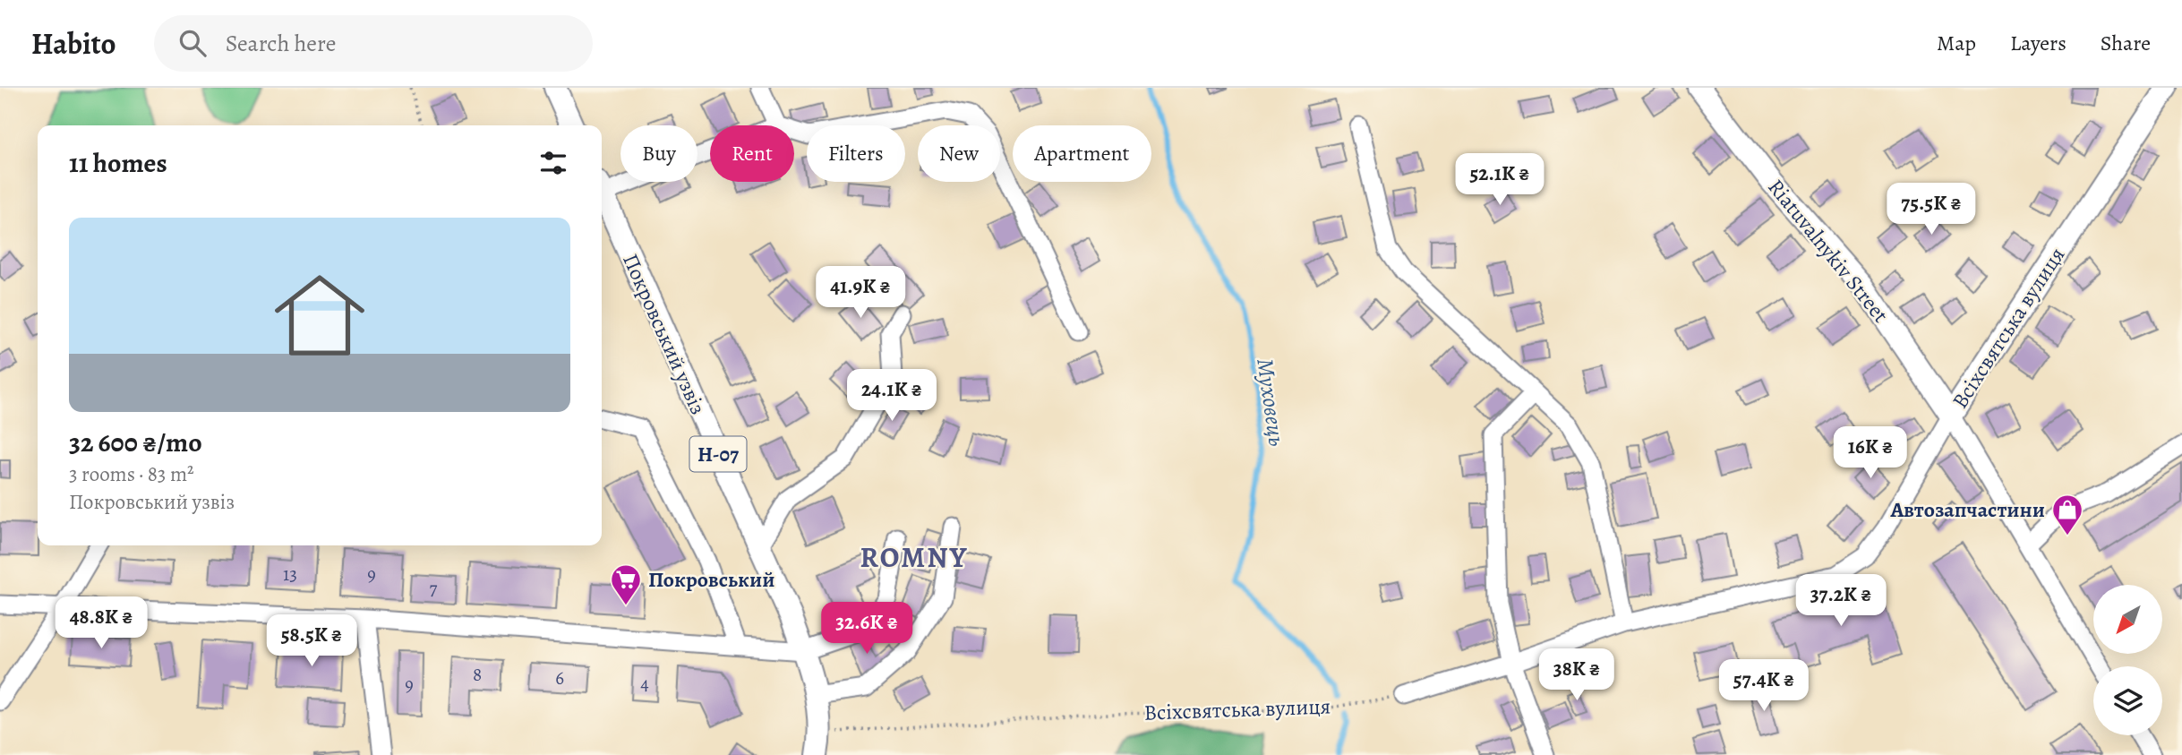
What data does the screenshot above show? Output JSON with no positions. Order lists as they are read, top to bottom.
{
  "streets": {
    "main road": [
      "Riatuvalnykiv Street",
      "Всіхсвятська вулиця",
      "Покровський узвіз",
      "Н-07"
    ]
  },
  "crossings": [
    ["Riatuvalnykiv Street", "Всіхсвятська вулиця"],
    ["Всіхсвятська вулиця", "Покровський узвіз"]
  ],
  "districts": ["ROMNY"],
  "water": ["Муховець"],
  "places": {
    "shop": ["Автозапчастини"],
    "supermarket": ["Покровський"]
  },
  "house_numbers": [
    "13",
    "9",
    "7",
    "8",
    "6",
    "4",
    "9"
  ],
  "north": "bottom left",
  "page": {
    "header": "Habito",
    "search": "Search here",
    "nav": ["Map", "Layers", "Share"],
    "chip": [
      "Buy",
      "Rent",
      "Filters",
      "New",
      "Apartment"
    ],
    "heading": "11 homes",
    "price": [
      "52.1K ₴",
      "75.5K ₴",
      "41.9K ₴",
      "24.1K ₴",
      "16K ₴",
      "37.2K ₴",
      "48.8K ₴",
      "32.6K ₴",
      "58.5K ₴",
      "38K ₴",
      "57.4K ₴"
    ],
    "list": [
      {
        "name": "32 600 ₴/mo",
        "note": "3 rooms · 83 m² · Покровський узвіз"
      }
    ]
  }
}
